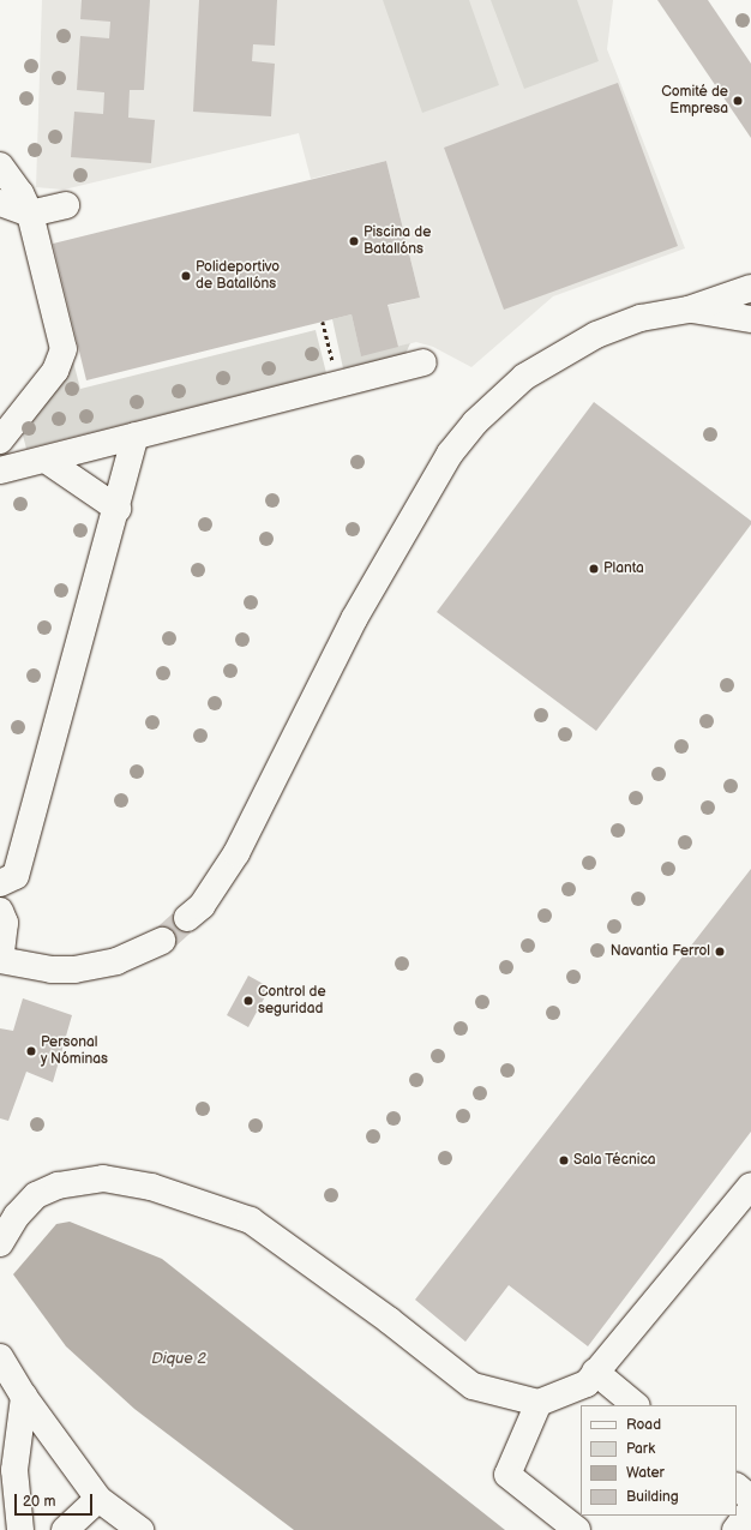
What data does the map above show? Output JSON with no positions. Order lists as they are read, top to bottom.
{
  "water": ["Dique 2"],
  "places": [
    "Comité de Empresa",
    "Piscina de Batallóns",
    "Polideportivo de Batallóns",
    "Planta",
    "Navantia Ferrol",
    "Control de seguridad",
    "Personal y Nóminas",
    "Sala Técnica"
  ],
  "legend": [
    "Road",
    "Park",
    "Water",
    "Building"
  ],
  "scale_bar": "20 m"
}
